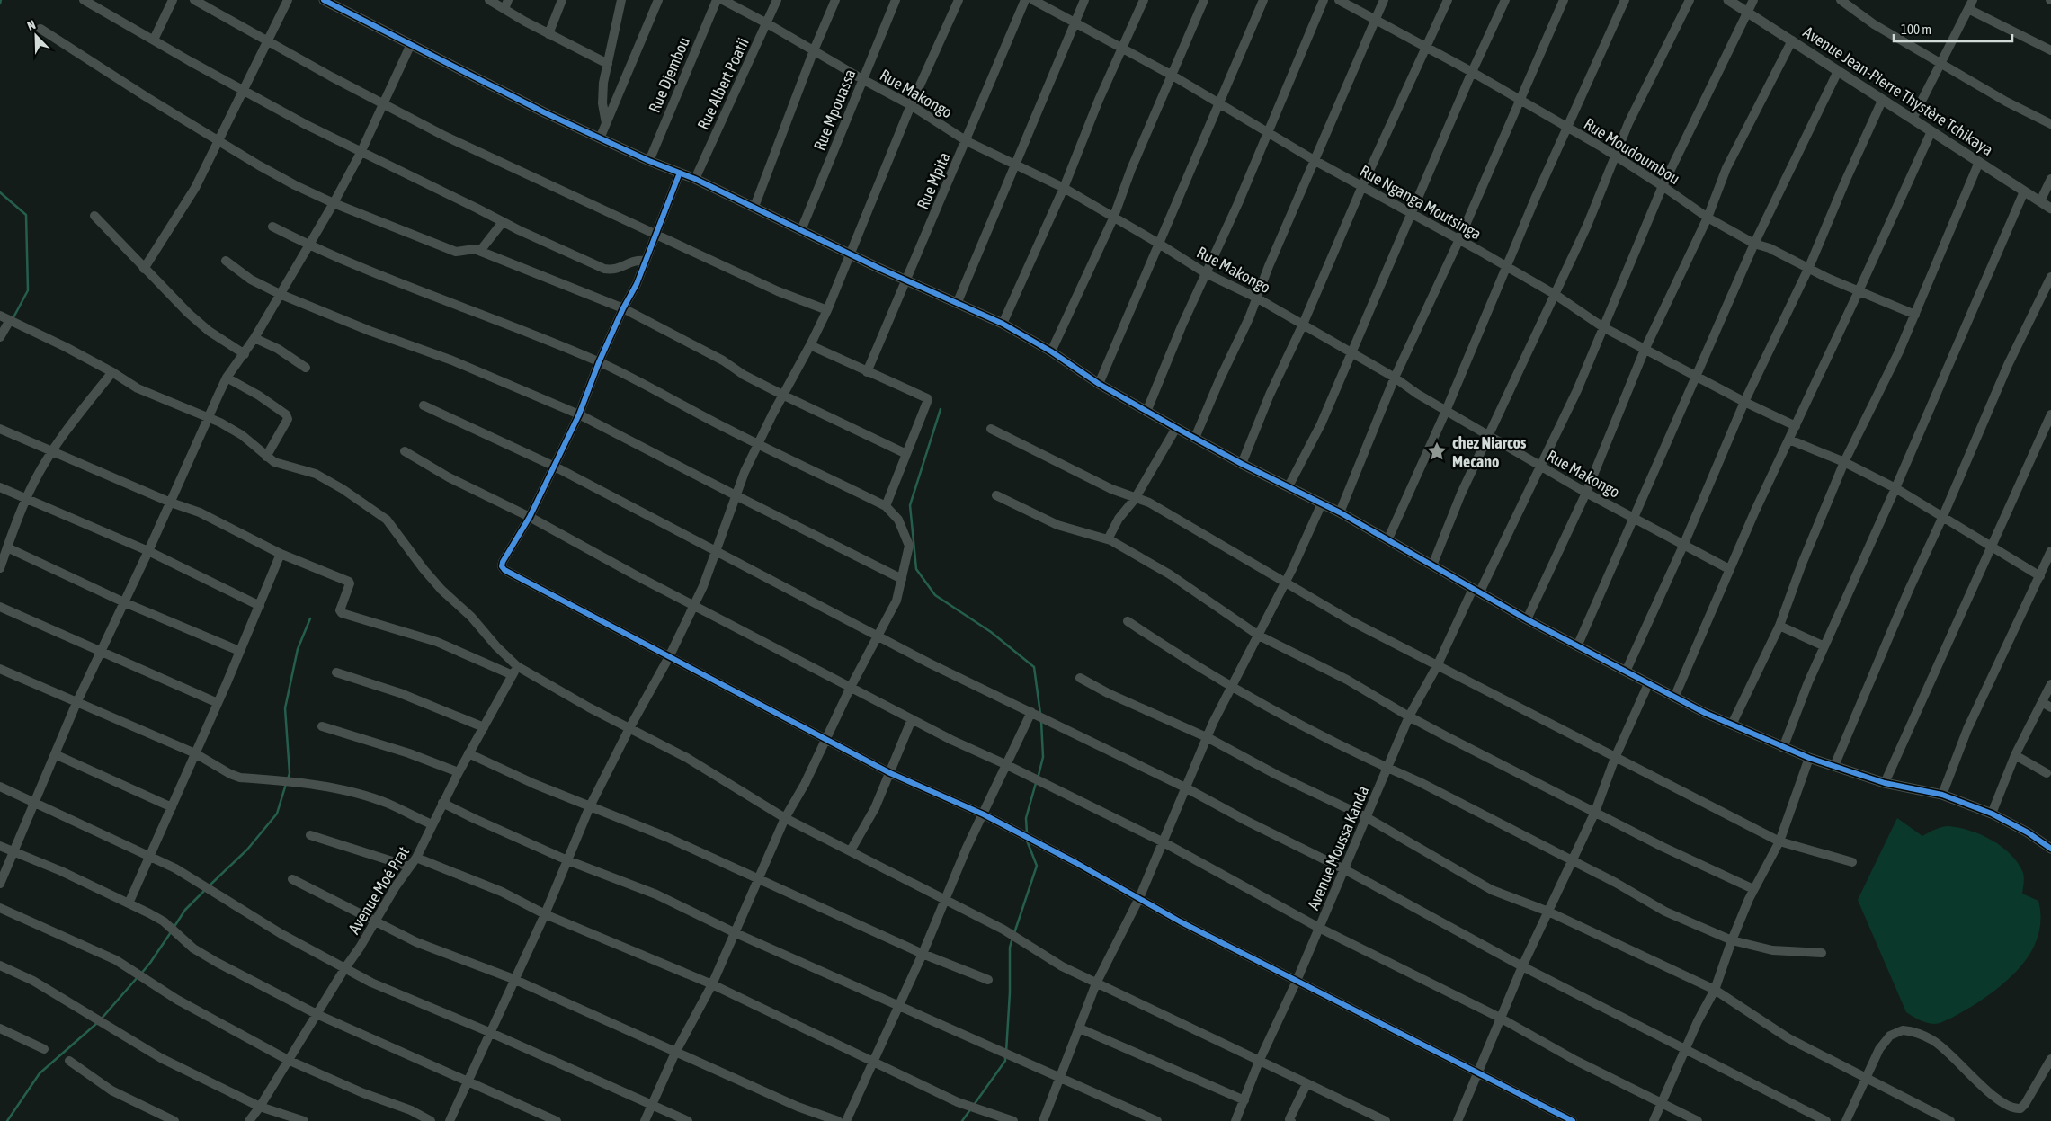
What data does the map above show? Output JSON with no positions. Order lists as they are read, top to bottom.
{
  "streets": {
    "street": [
      "Rue Djembou",
      "Rue Albert Poatii",
      "Avenue Jean-Pierre Thystère Tchikaya",
      "Rue Makongo",
      "Rue Mpouassa",
      "Rue Moudoumbou",
      "Rue Mpita",
      "Rue Nganga Moutsinga",
      "Avenue Moussa Kanda",
      "Avenue Moé Prat"
    ]
  },
  "crossings": [
    ["Rue Albert Poatii", "Rue Makongo"],
    ["Avenue Jean-Pierre Thystère Tchikaya", "Avenue Moussa Kanda"],
    ["Rue Makongo", "Rue Mpouassa"],
    ["Rue Makongo", "Rue Mpita"],
    ["Rue Makongo", "Avenue Moussa Kanda"],
    ["Rue Moudoumbou", "Avenue Moussa Kanda"],
    ["Rue Nganga Moutsinga", "Avenue Moussa Kanda"]
  ],
  "places": {
    "place": ["chez Niarcos Mecano"]
  },
  "scale_bar": "100 m",
  "north": "top left"
}
